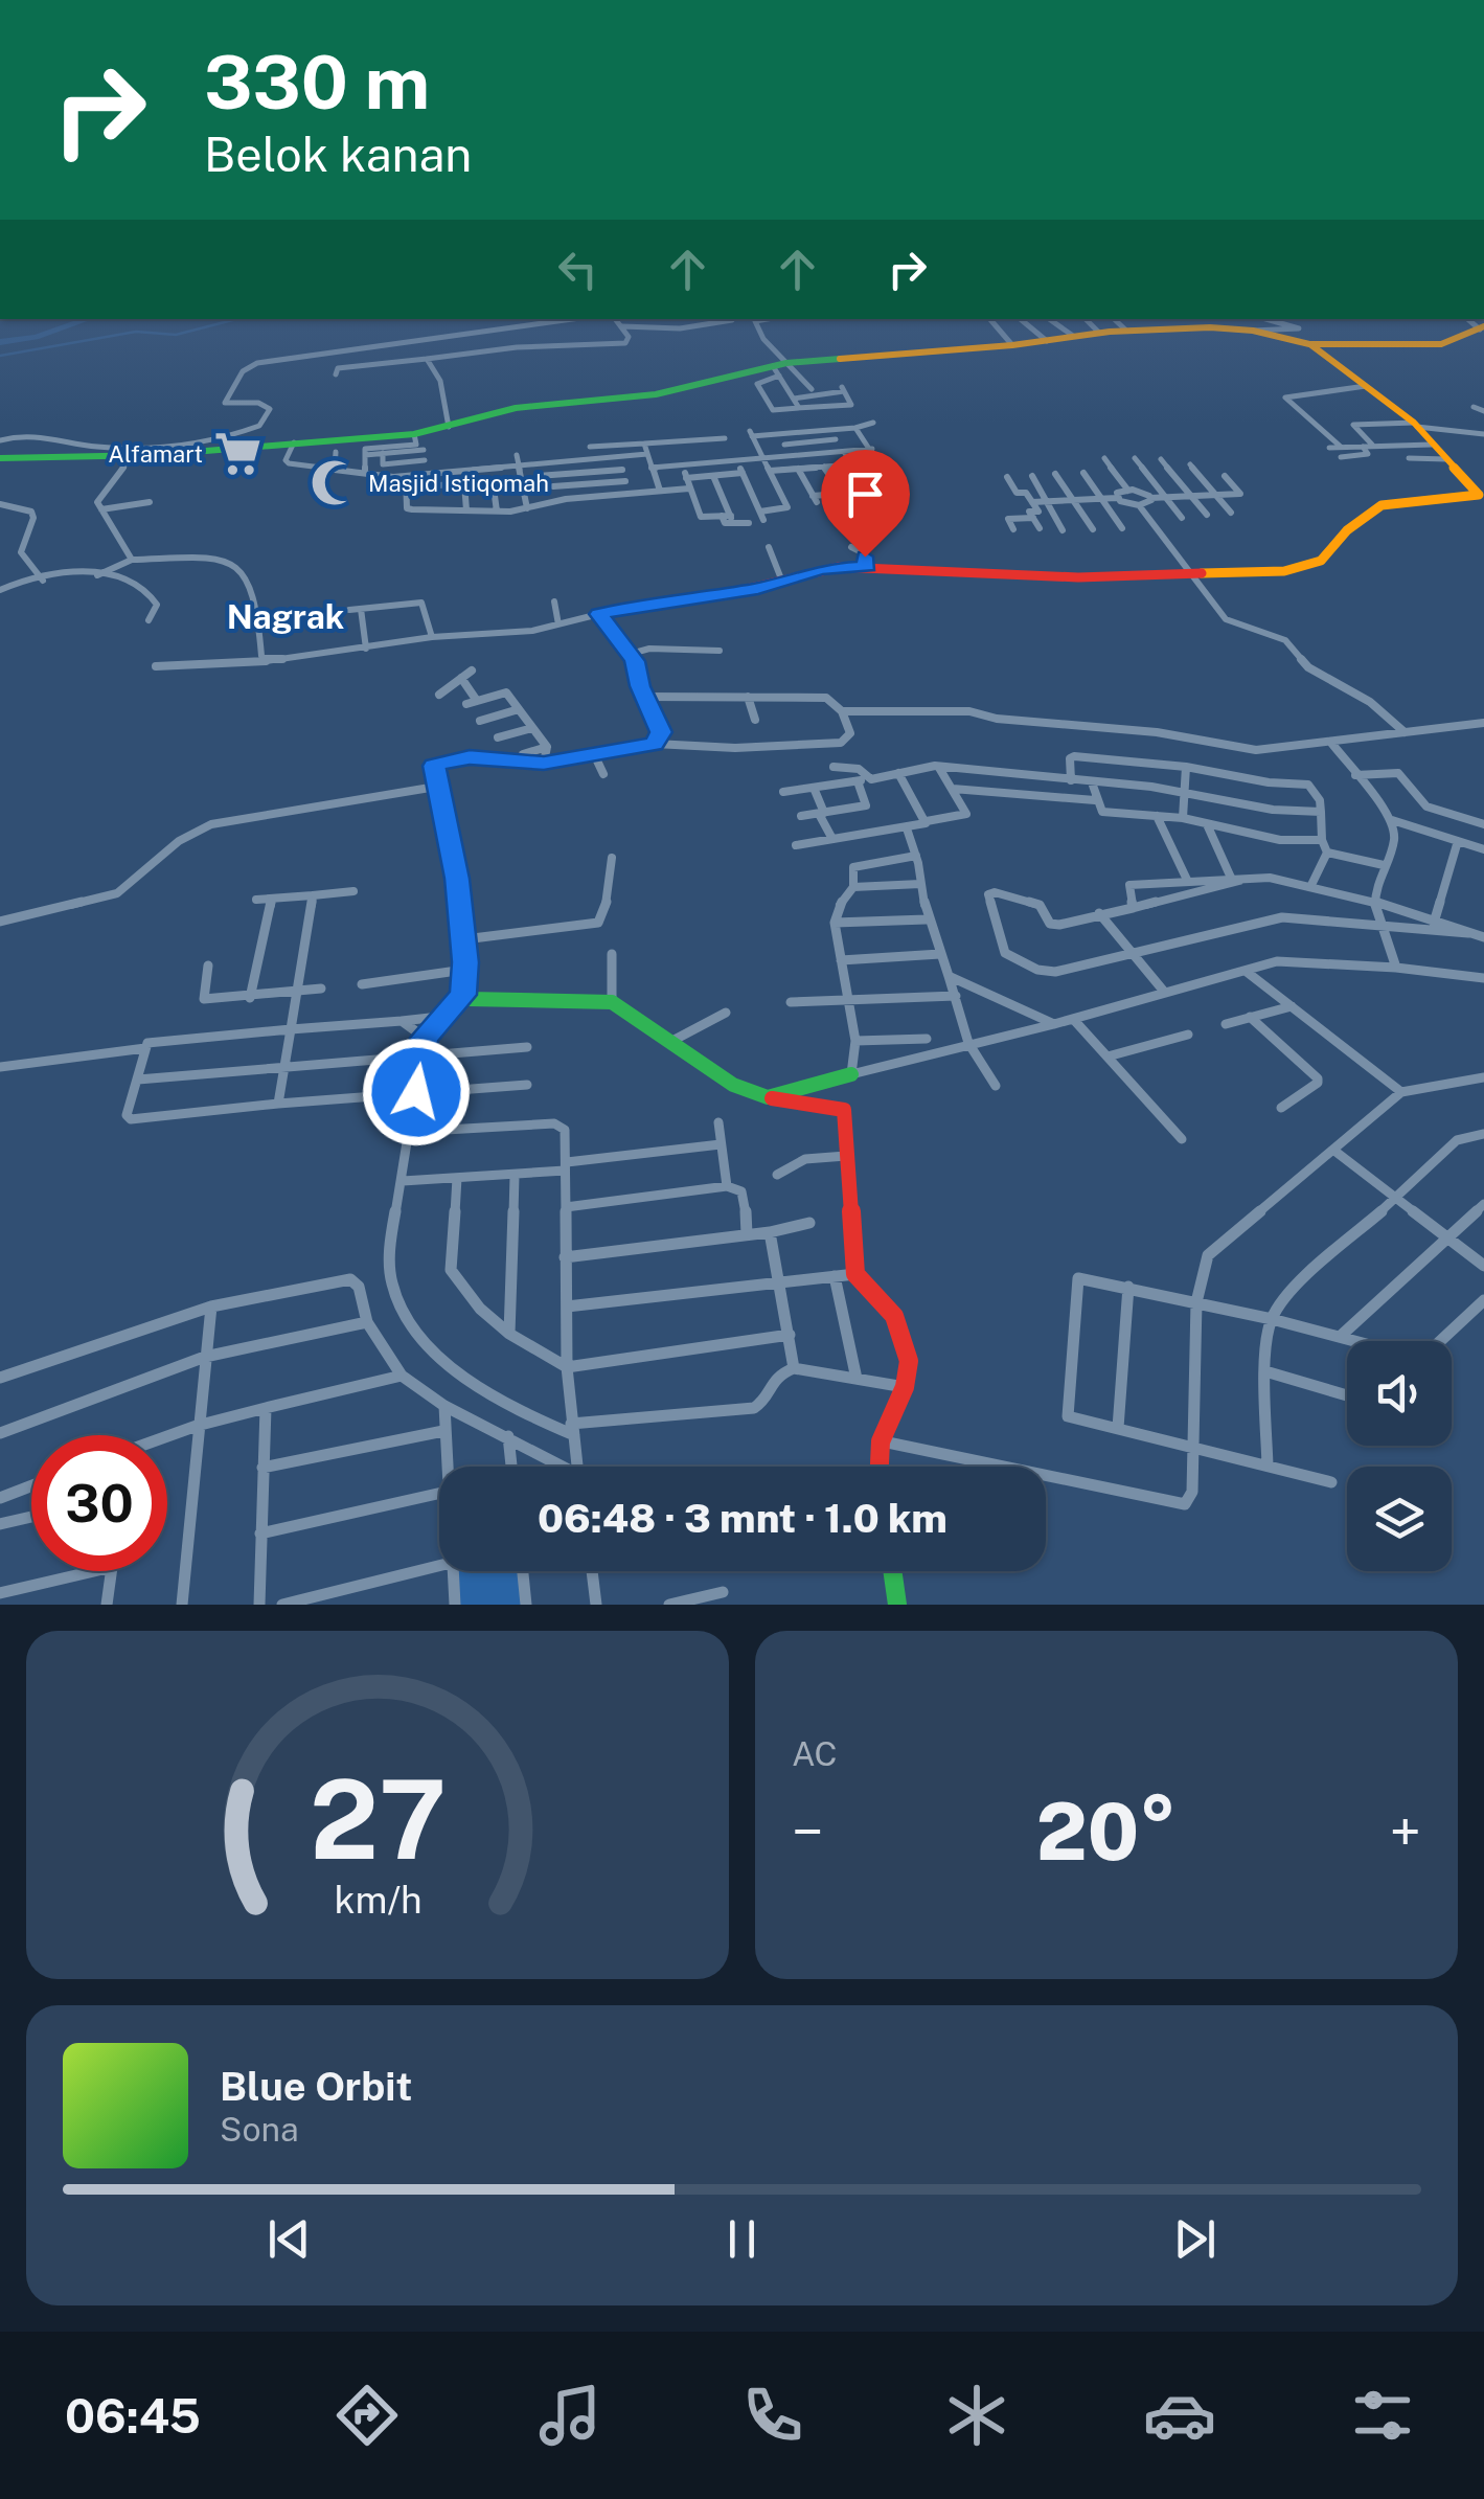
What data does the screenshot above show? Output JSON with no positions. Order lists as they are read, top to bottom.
{
  "districts": ["Nagrak"],
  "places": {
    "supermarket": ["Alfamart"],
    "mosque": ["Masjid Istiqomah"]
  },
  "page": {
    "turn": ["330 m", "Belok kanan"],
    "limit": "30",
    "trip": "06:48 · 3 mnt · 1.0 km",
    "tile": "AC",
    "heat": ["−", "20°", "+"],
    "song": ["Blue Orbit", "Sona"],
    "tabs": "06:45",
    "gauge": ["27", "km/h"]
  }
}
